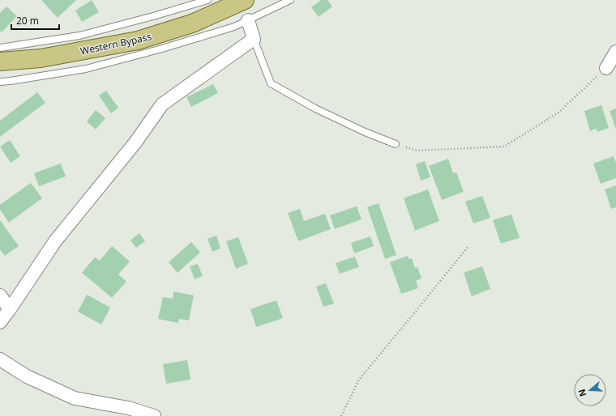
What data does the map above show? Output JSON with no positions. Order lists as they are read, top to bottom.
{
  "streets": {
    "main road": ["Western Bypass"]
  },
  "scale_bar": "20 m",
  "north": "left"
}
